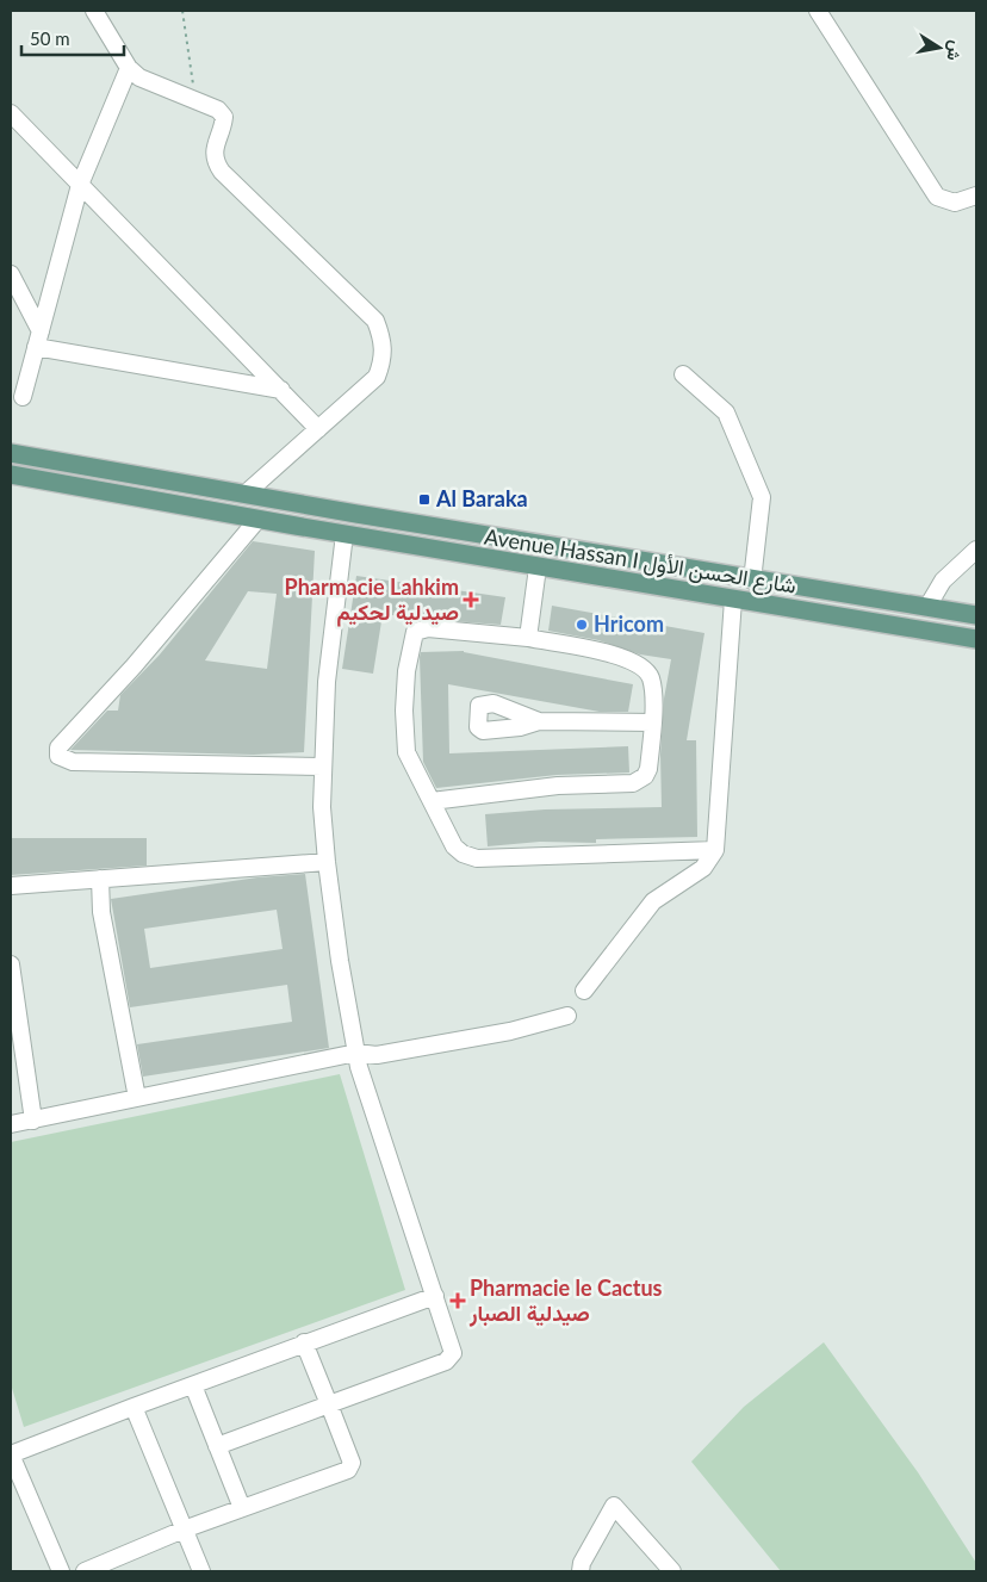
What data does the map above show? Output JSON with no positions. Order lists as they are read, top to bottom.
{
  "streets": {
    "main road": ["Avenue Hassan I شارع الحسن الأول"]
  },
  "places": {
    "transit": ["Al Baraka"],
    "health": ["Pharmacie Lahkim صيدلية لحكيم", "Pharmacie le Cactus صيدلية الصبار"],
    "other": ["Hricom"]
  },
  "scale_bar": "50 m",
  "north": "right"
}
